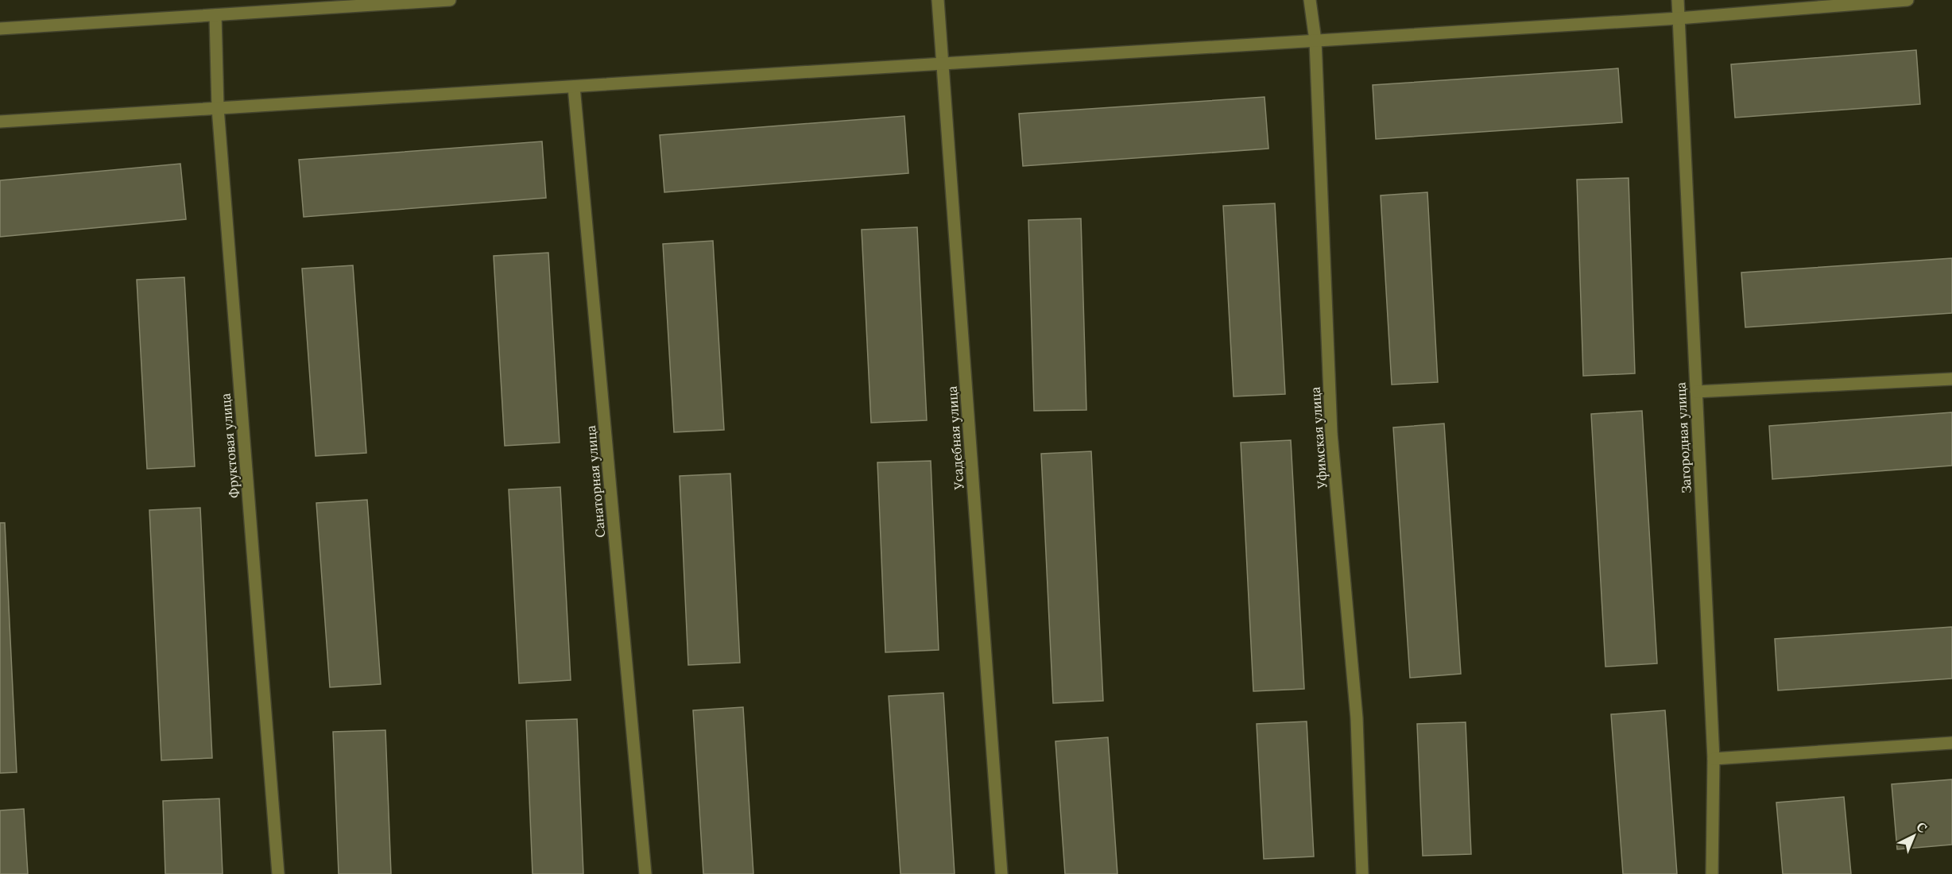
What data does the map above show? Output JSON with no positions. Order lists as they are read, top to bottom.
{
  "streets": {
    "street": [
      "Усадебная улица",
      "Уфимская улица",
      "Загородная улица",
      "Фруктовая улица",
      "Санаторная улица"
    ]
  },
  "north": "top right"
}
